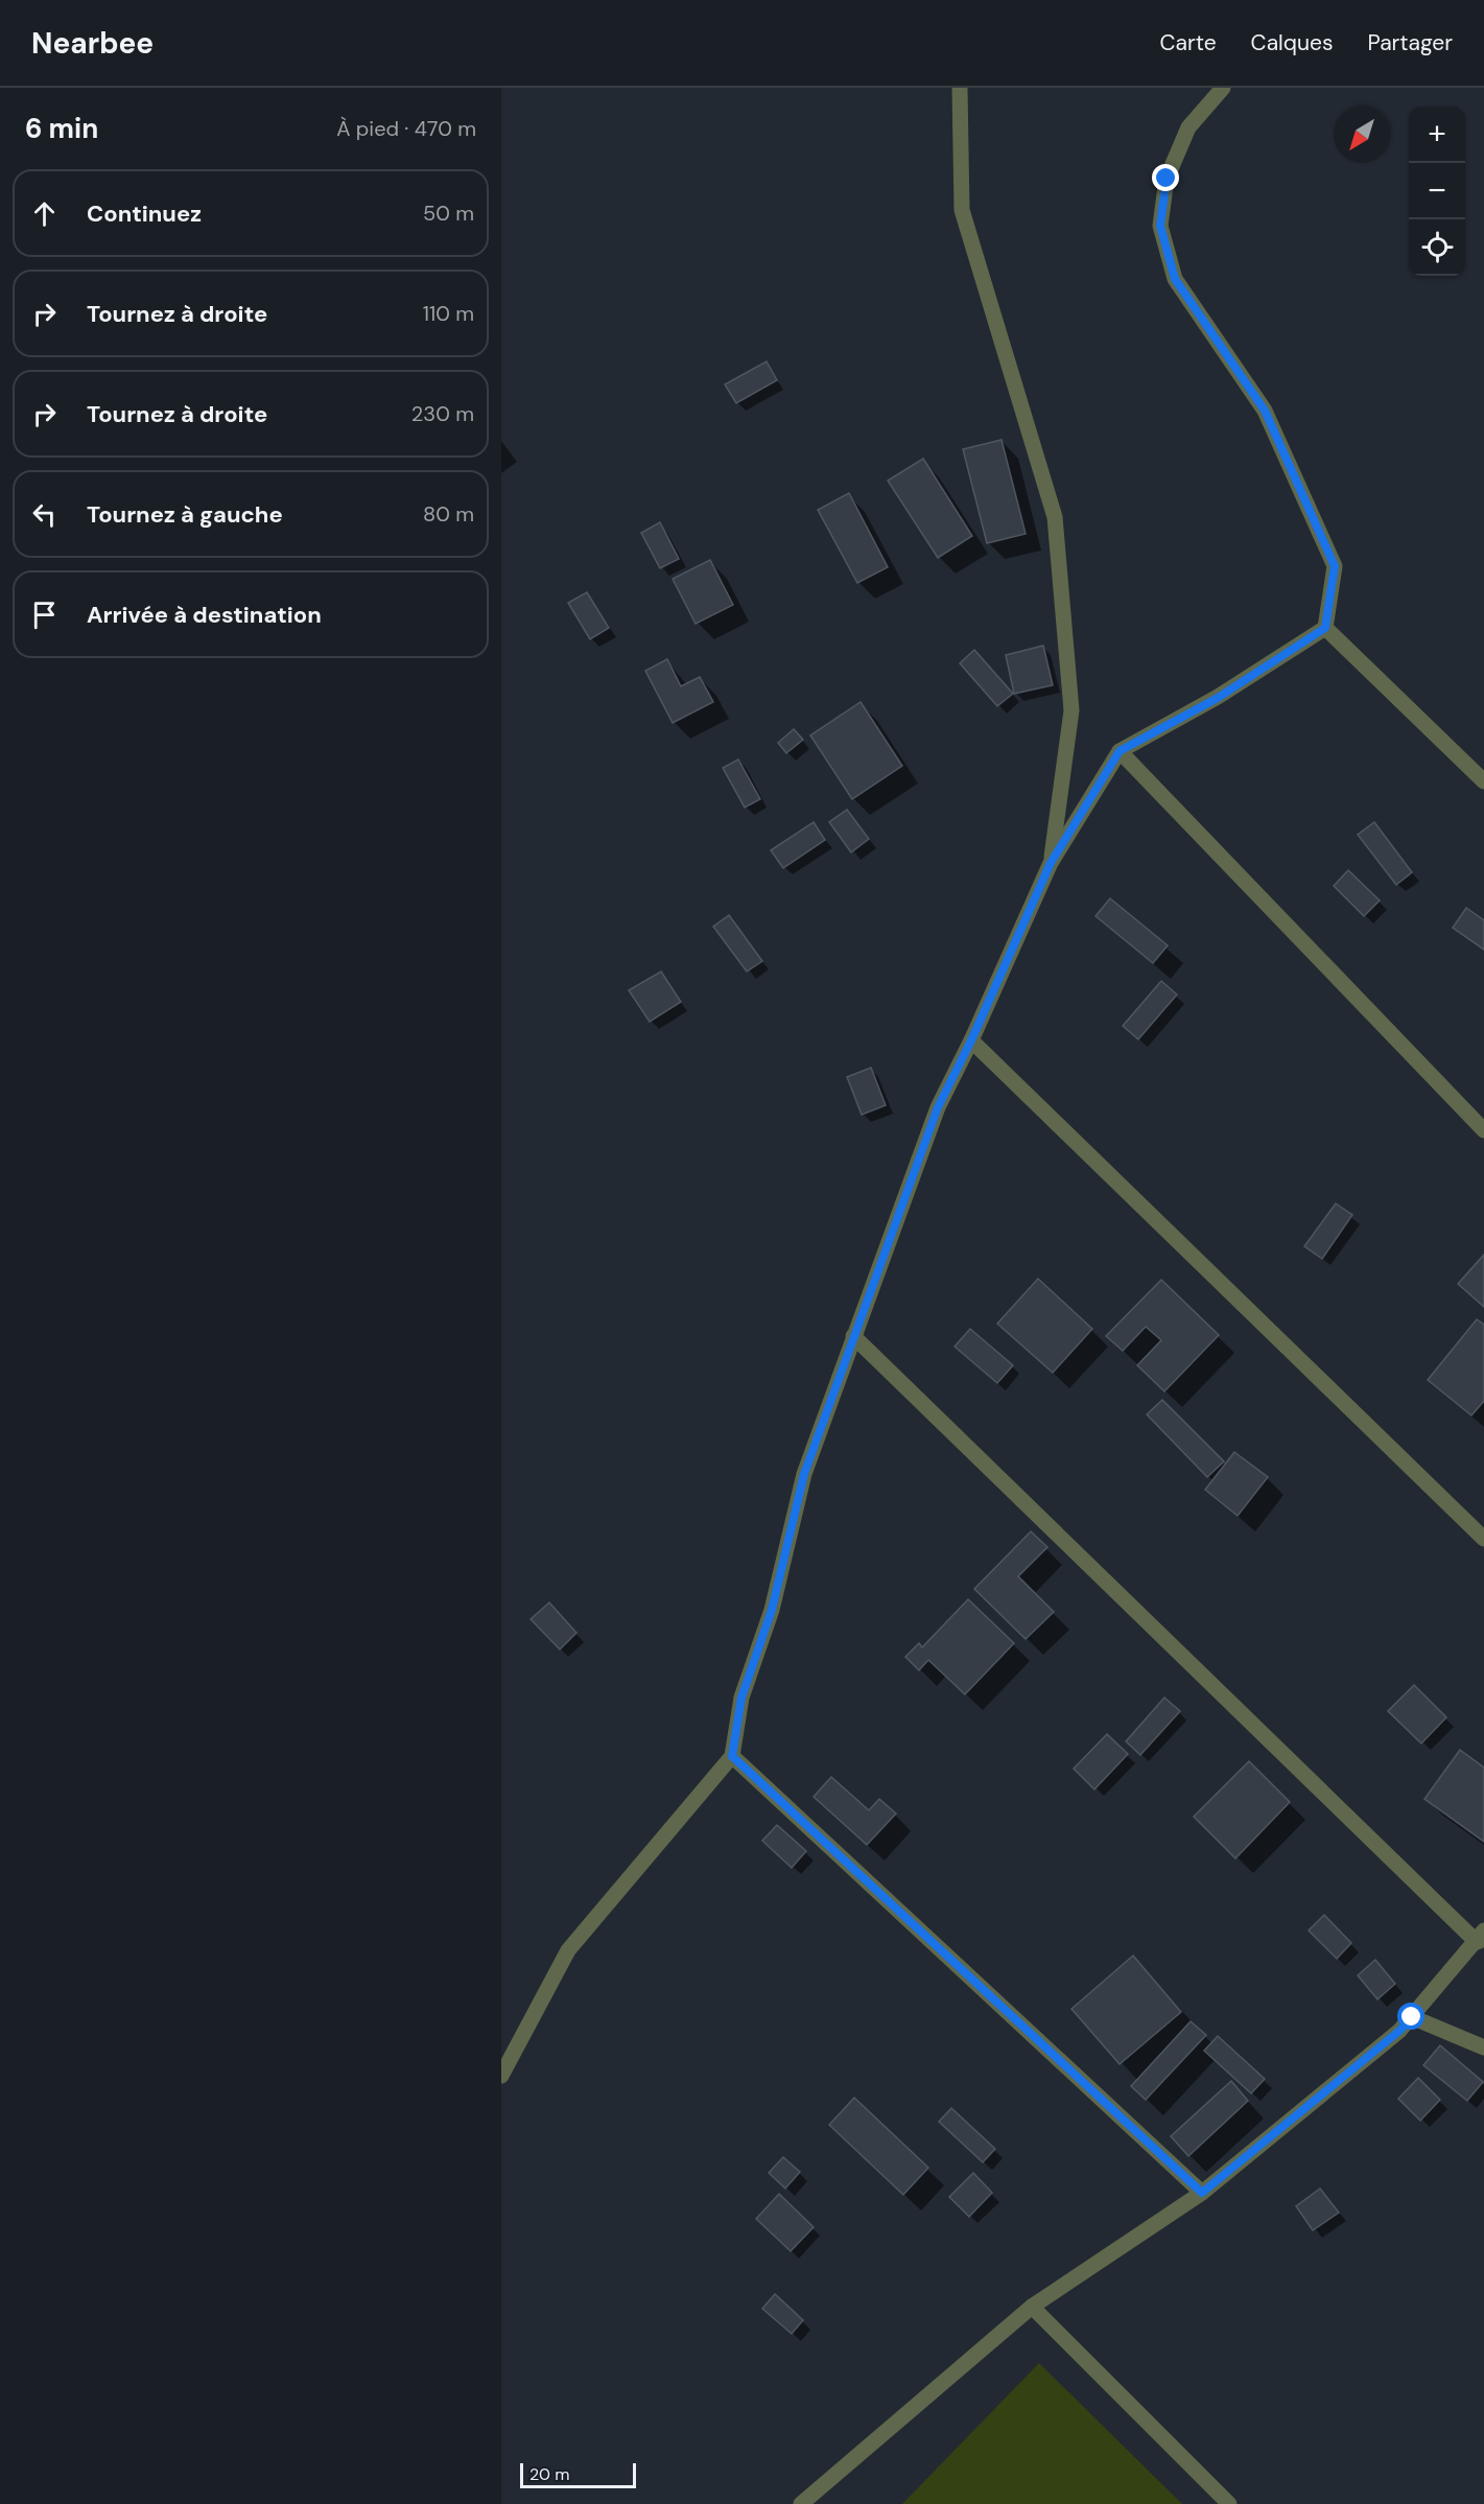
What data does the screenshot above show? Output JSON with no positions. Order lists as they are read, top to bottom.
{
  "scale_bar": "20 m",
  "north": "bottom left",
  "page": {
    "header": "Nearbee",
    "nav": ["Carte", "Calques", "Partager"],
    "heading": ["6 min", "À pied · 470 m"],
    "map_buttons": ["+", "−"],
    "list": [
      ["Continuez", "50 m"],
      ["Tournez à droite", "110 m"],
      ["Tournez à droite", "230 m"],
      ["Tournez à gauche", "80 m"],
      "Arrivée à destination"
    ],
    "scale": "20 m"
  }
}
